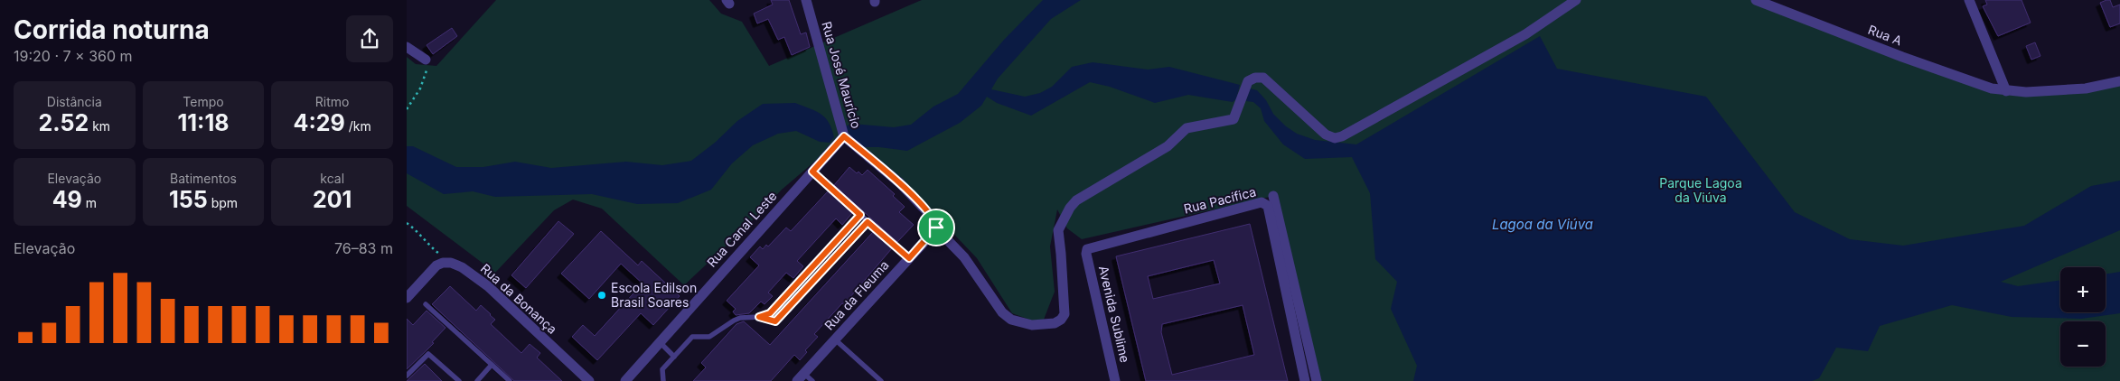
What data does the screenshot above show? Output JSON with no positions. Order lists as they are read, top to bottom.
{
  "streets": {
    "street": [
      "Rua A",
      "Rua José Maurício",
      "Rua Pacífica",
      "Rua Canal Leste",
      "Rua da Fleuma",
      "Rua da Bonança",
      "Avenida Sublime"
    ]
  },
  "crossings": [
    ["Rua José Maurício", "Rua Canal Leste"],
    ["Rua José Maurício", "Rua da Fleuma"],
    ["Rua Pacífica", "Avenida Sublime"]
  ],
  "water": ["Lagoa da Viúva"],
  "parks": ["Parque Lagoa da Viúva"],
  "places": ["Escola Edilson Brasil Soares"],
  "page": {
    "heading": ["Corrida noturna", "19:20 · 7 × 360 m"],
    "stats": [
      ["Distância", "2.52 km"],
      ["Tempo", "11:18"],
      ["Ritmo", "4:29 /km"],
      ["Elevação", "49 m"],
      ["Batimentos", "155 bpm"],
      ["kcal", "201"]
    ],
    "chart": ["Elevação", "76–83 m"],
    "map_buttons": ["+", "−"]
  }
}
